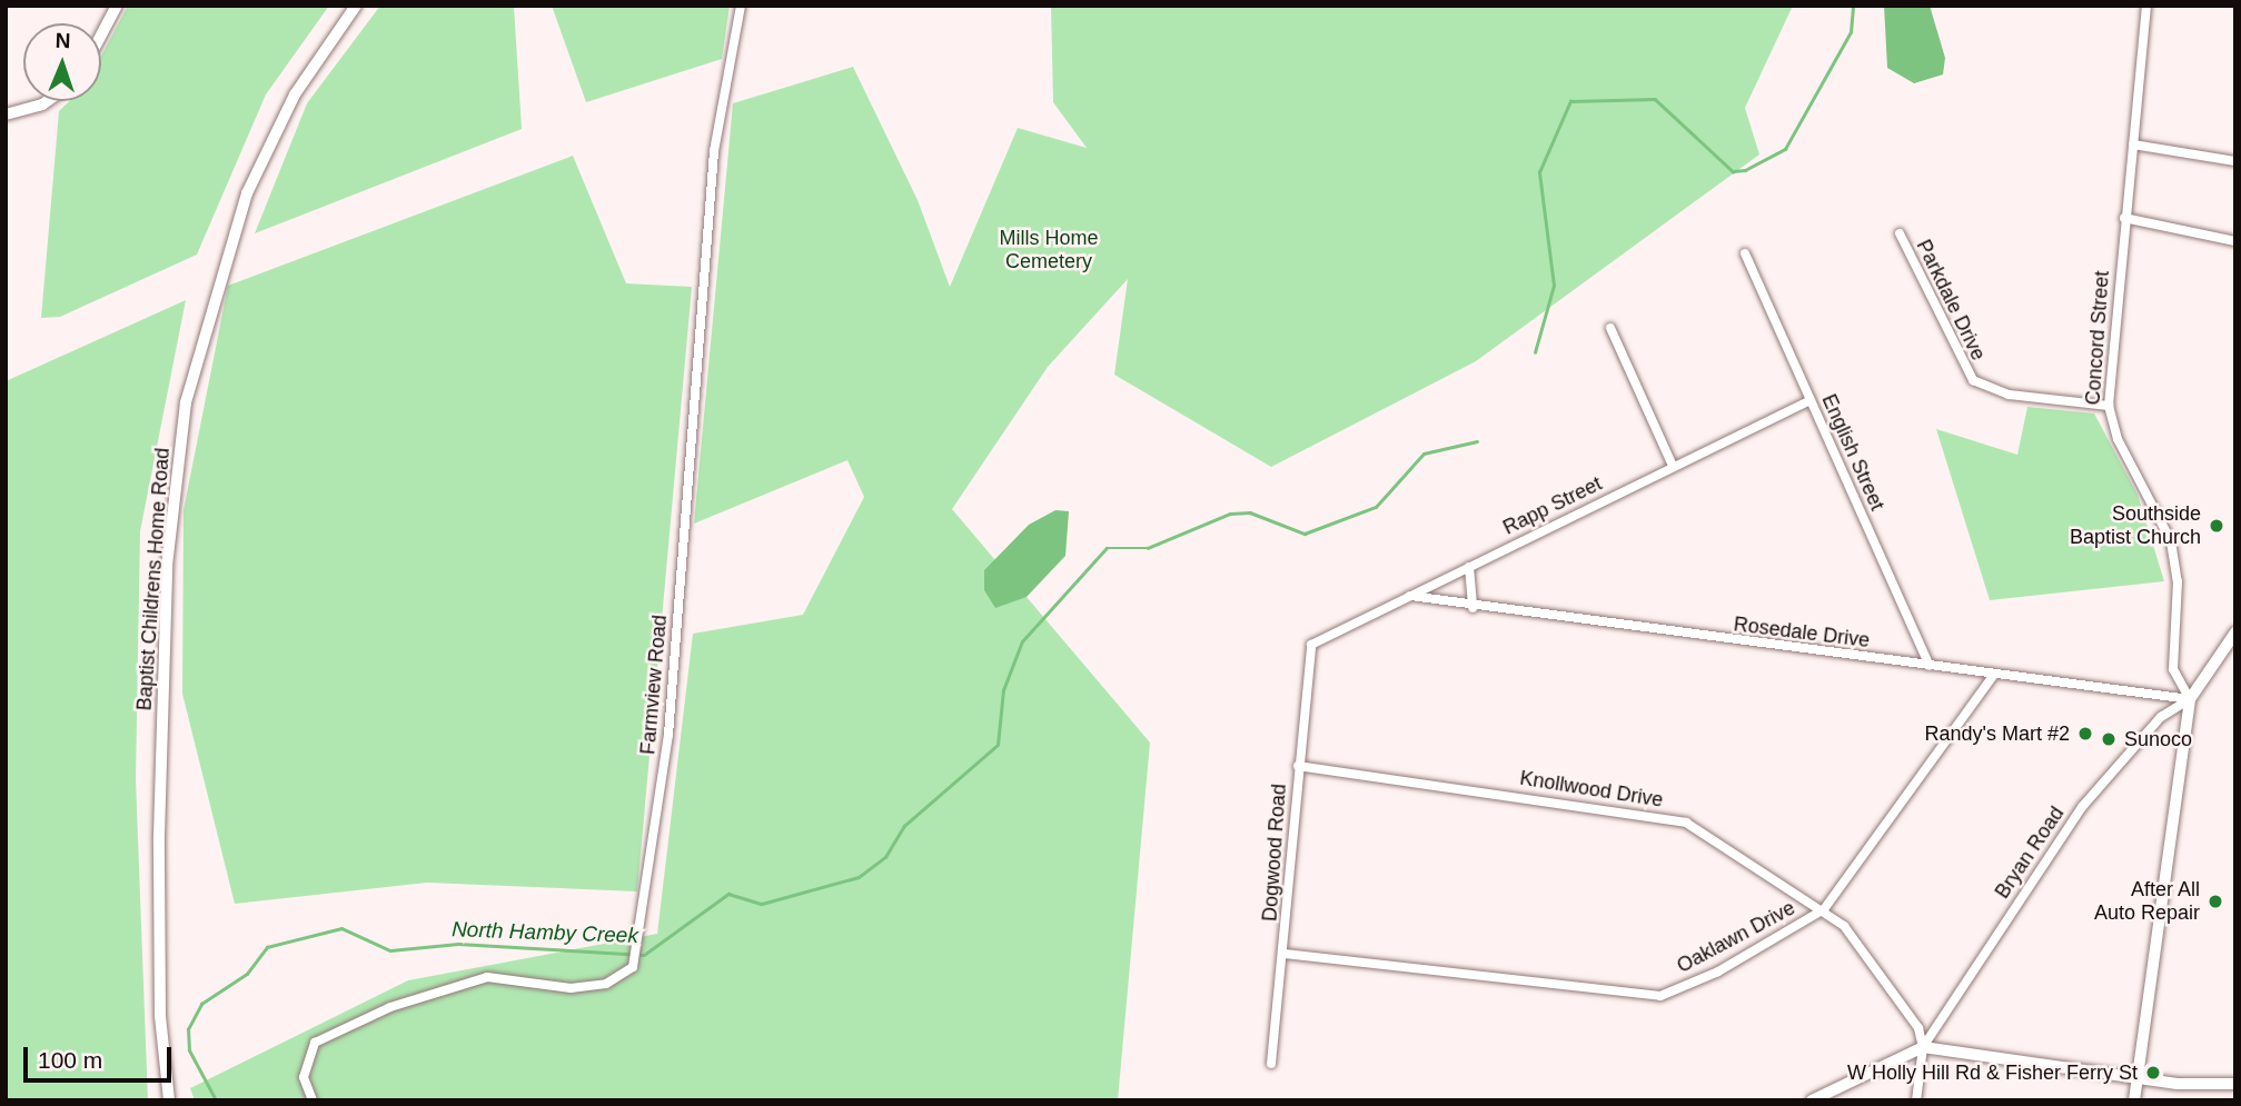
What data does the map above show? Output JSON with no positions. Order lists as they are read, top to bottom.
{
  "streets": {
    "street": [
      "Parkdale Drive",
      "Concord Street",
      "English Street",
      "Rapp Street",
      "Baptist Childrens Home Road",
      "Rosedale Drive",
      "Farmview Road",
      "Knollwood Drive",
      "Dogwood Road",
      "Bryan Road",
      "Oaklawn Drive"
    ]
  },
  "crossings": [
    ["Parkdale Drive", "Concord Street"],
    ["Concord Street", "Rosedale Drive"],
    ["Concord Street", "Bryan Road"],
    ["English Street", "Rapp Street"],
    ["English Street", "Rosedale Drive"],
    ["Rapp Street", "Rosedale Drive"],
    ["Rapp Street", "Dogwood Road"],
    ["Rosedale Drive", "Bryan Road"],
    ["Rosedale Drive", "Oaklawn Drive"],
    ["Knollwood Drive", "Dogwood Road"],
    ["Knollwood Drive", "Bryan Road"],
    ["Knollwood Drive", "Oaklawn Drive"],
    ["Dogwood Road", "Oaklawn Drive"]
  ],
  "water": ["North Hamby Creek"],
  "parks": ["Mills Home Cemetery"],
  "places": [
    "Southside Baptist Church",
    "Randy's Mart #2",
    "Sunoco",
    "After All Auto Repair",
    "W Holly Hill Rd & Fisher Ferry St"
  ],
  "scale_bar": "100 m",
  "north": "top"
}
